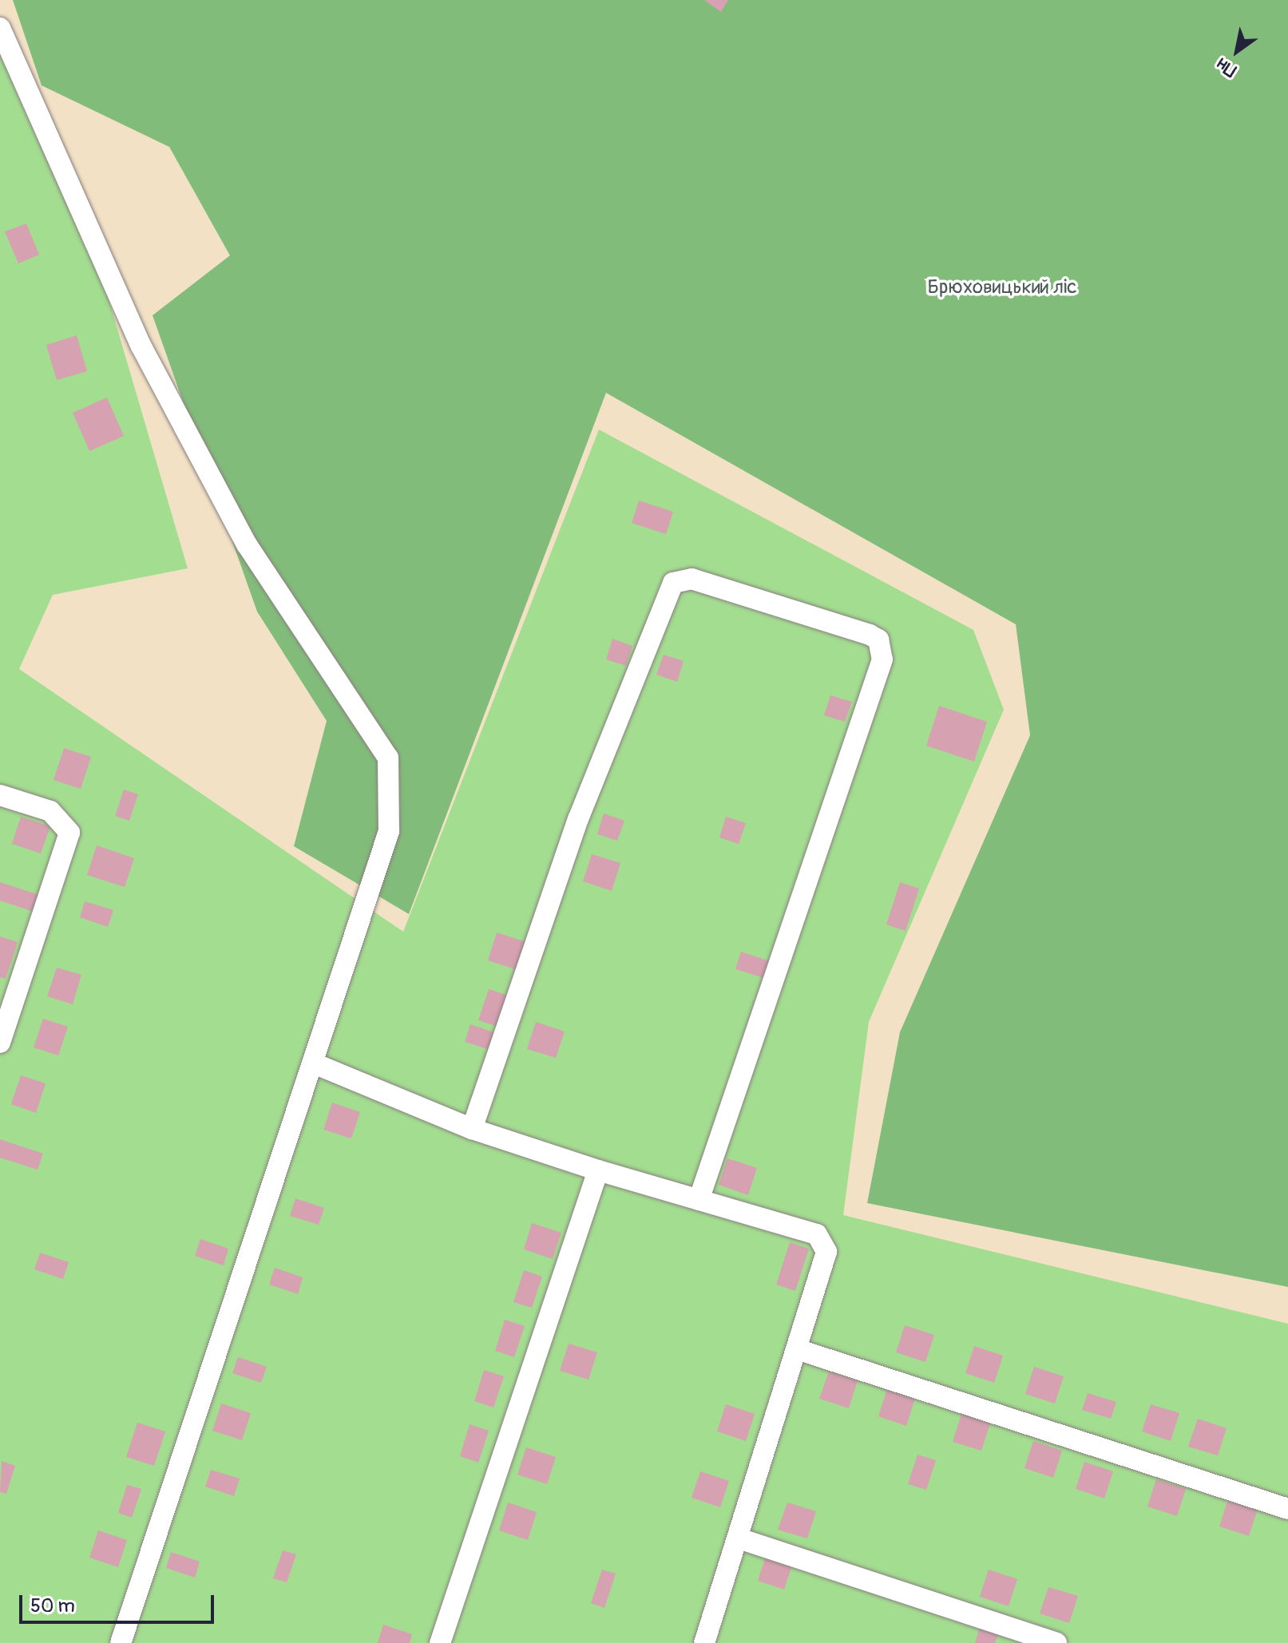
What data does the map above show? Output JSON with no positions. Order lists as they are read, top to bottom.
{
  "parks": ["Брюховицький ліс"],
  "scale_bar": "50 m",
  "north": "bottom left"
}
